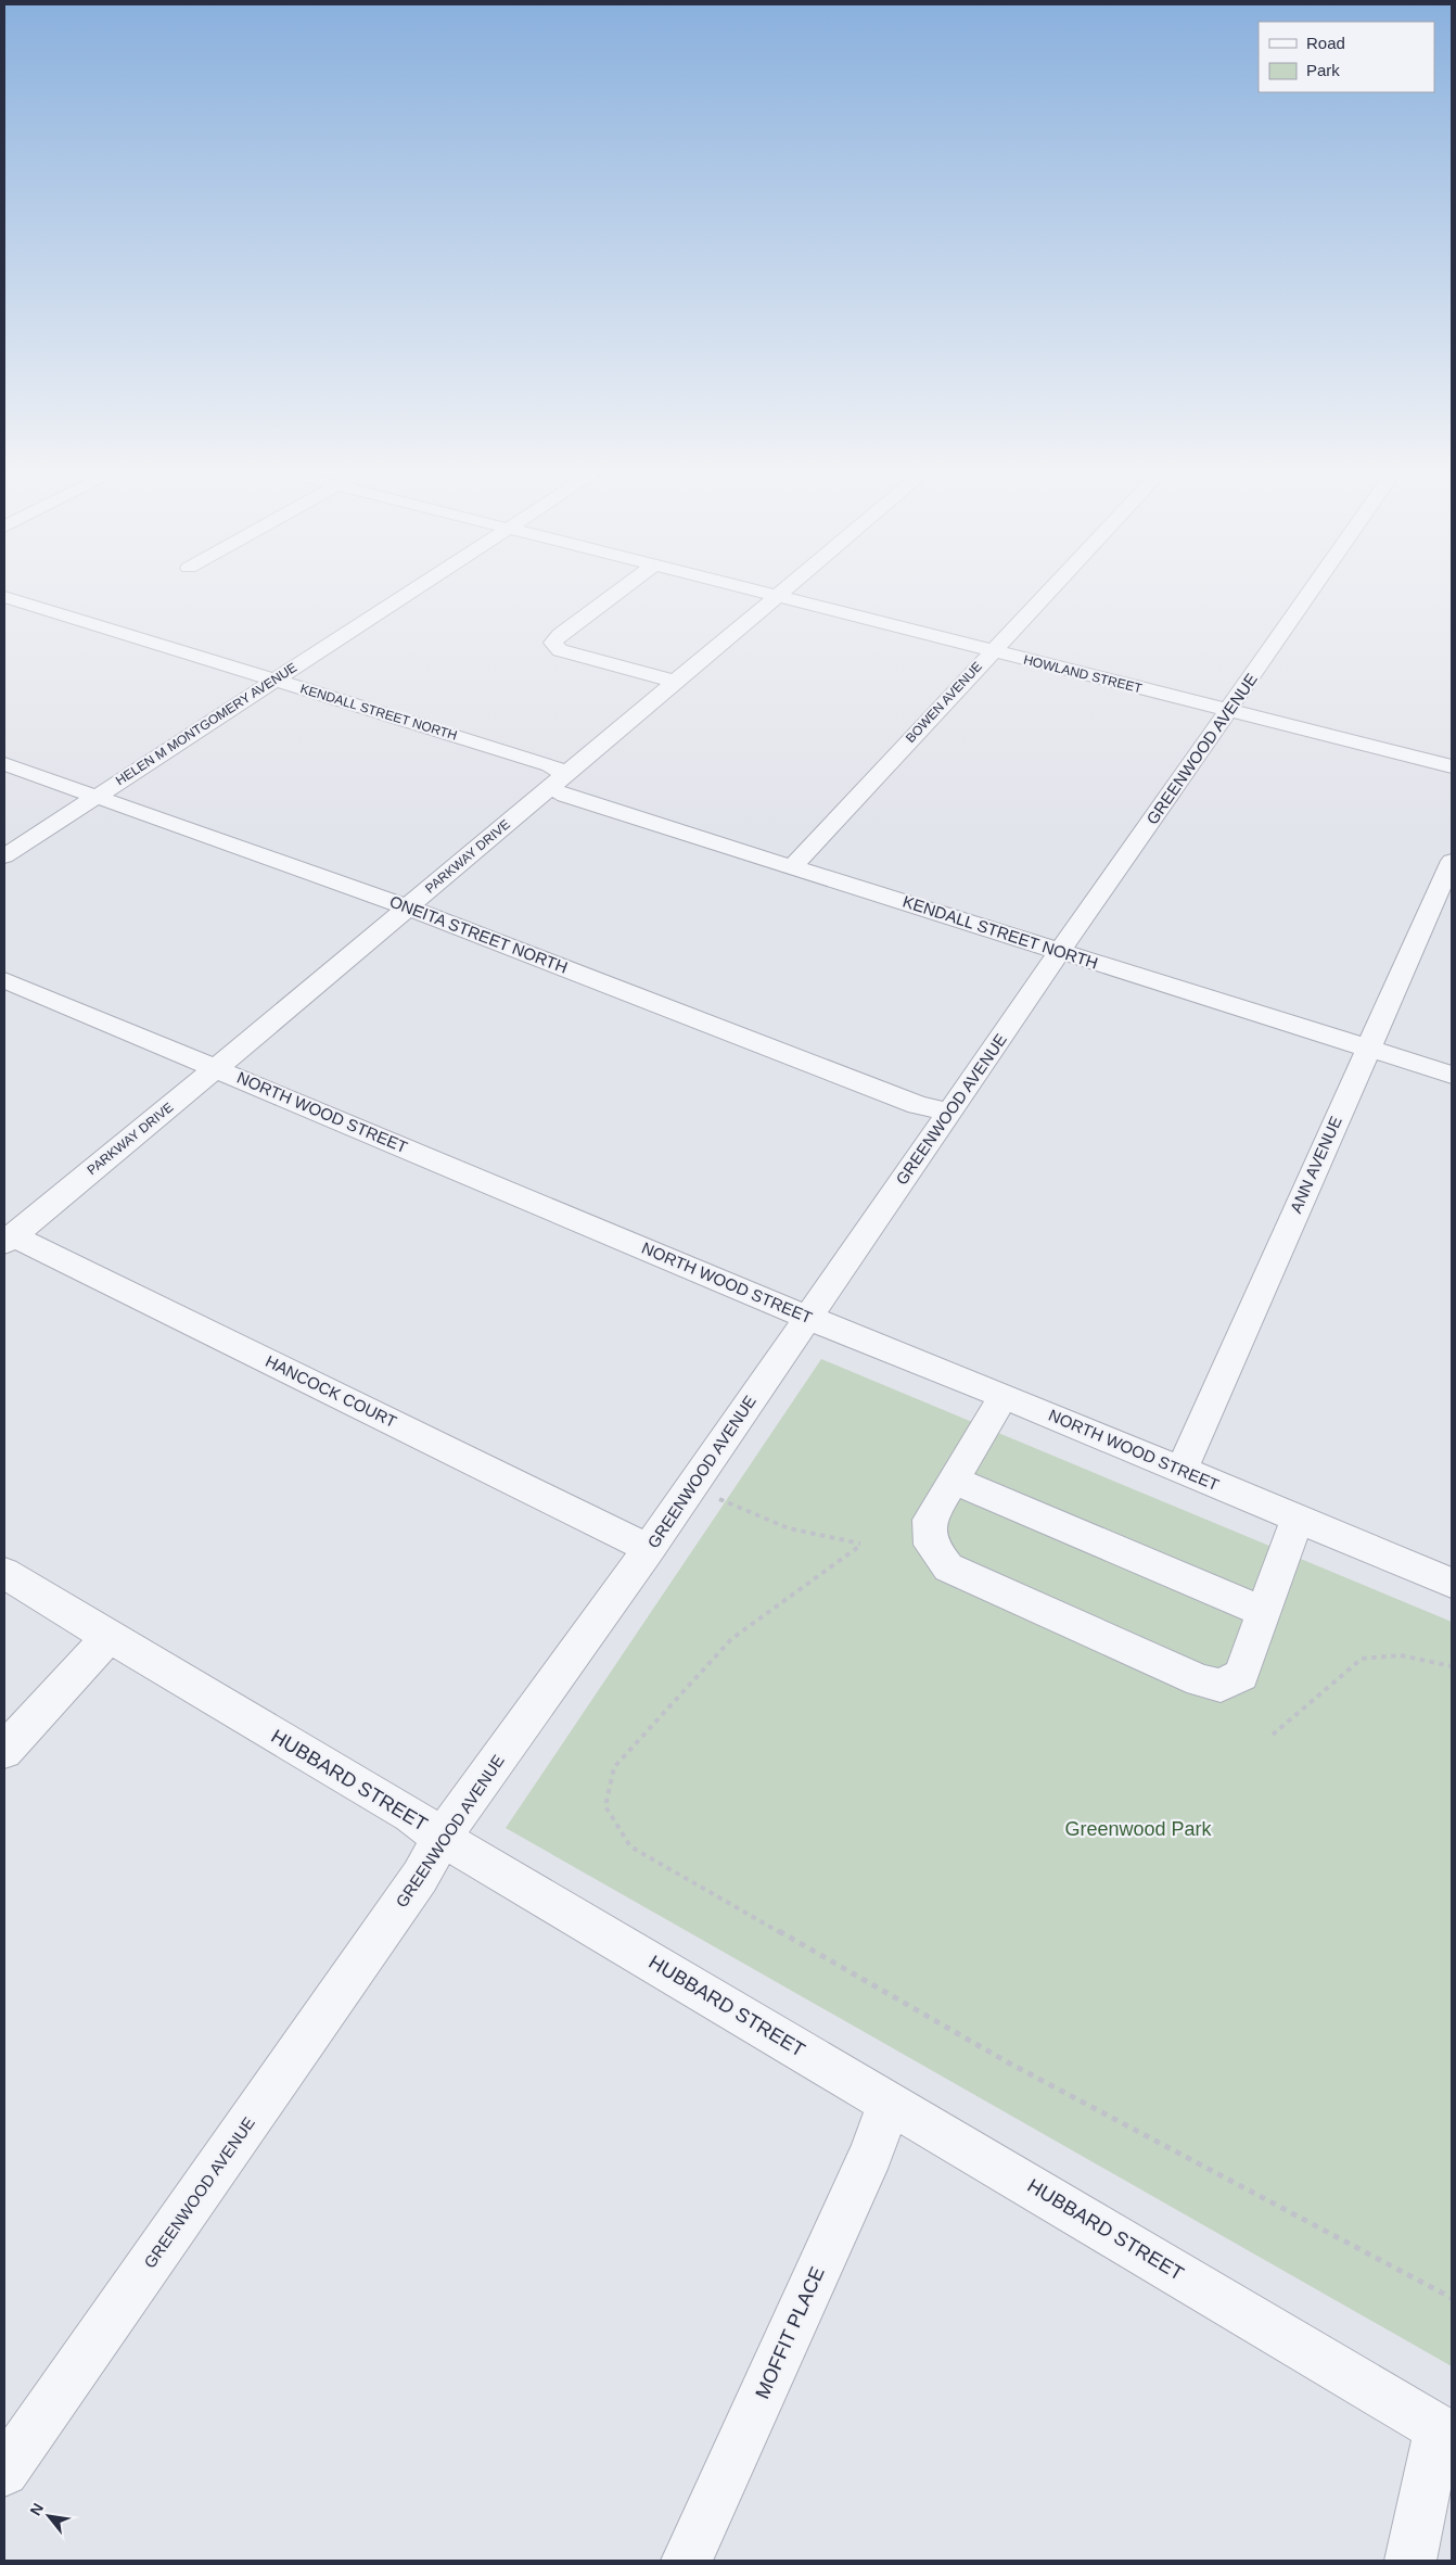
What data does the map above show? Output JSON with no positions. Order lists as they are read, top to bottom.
{
  "streets": {
    "street": [
      "HOWLAND STREET",
      "BOWEN AVENUE",
      "KENDALL STREET NORTH",
      "HELEN M MONTGOMERY AVENUE",
      "GREENWOOD AVENUE",
      "PARKWAY DRIVE",
      "ONEITA STREET NORTH",
      "NORTH WOOD STREET",
      "ANN AVENUE",
      "HANCOCK COURT",
      "HUBBARD STREET",
      "MOFFIT PLACE"
    ]
  },
  "crossings": [
    ["HOWLAND STREET", "BOWEN AVENUE"],
    ["HOWLAND STREET", "GREENWOOD AVENUE"],
    ["HOWLAND STREET", "PARKWAY DRIVE"],
    ["BOWEN AVENUE", "KENDALL STREET NORTH"],
    ["KENDALL STREET NORTH", "HELEN M MONTGOMERY AVENUE"],
    ["KENDALL STREET NORTH", "GREENWOOD AVENUE"],
    ["KENDALL STREET NORTH", "PARKWAY DRIVE"],
    ["KENDALL STREET NORTH", "ANN AVENUE"],
    ["HELEN M MONTGOMERY AVENUE", "ONEITA STREET NORTH"],
    ["GREENWOOD AVENUE", "ONEITA STREET NORTH"],
    ["GREENWOOD AVENUE", "NORTH WOOD STREET"],
    ["GREENWOOD AVENUE", "HANCOCK COURT"],
    ["GREENWOOD AVENUE", "HUBBARD STREET"],
    ["PARKWAY DRIVE", "ONEITA STREET NORTH"],
    ["PARKWAY DRIVE", "NORTH WOOD STREET"],
    ["PARKWAY DRIVE", "HANCOCK COURT"],
    ["NORTH WOOD STREET", "ANN AVENUE"],
    ["HUBBARD STREET", "MOFFIT PLACE"]
  ],
  "parks": ["Greenwood Park"],
  "legend": ["Road", "Park"],
  "north": "top left"
}
